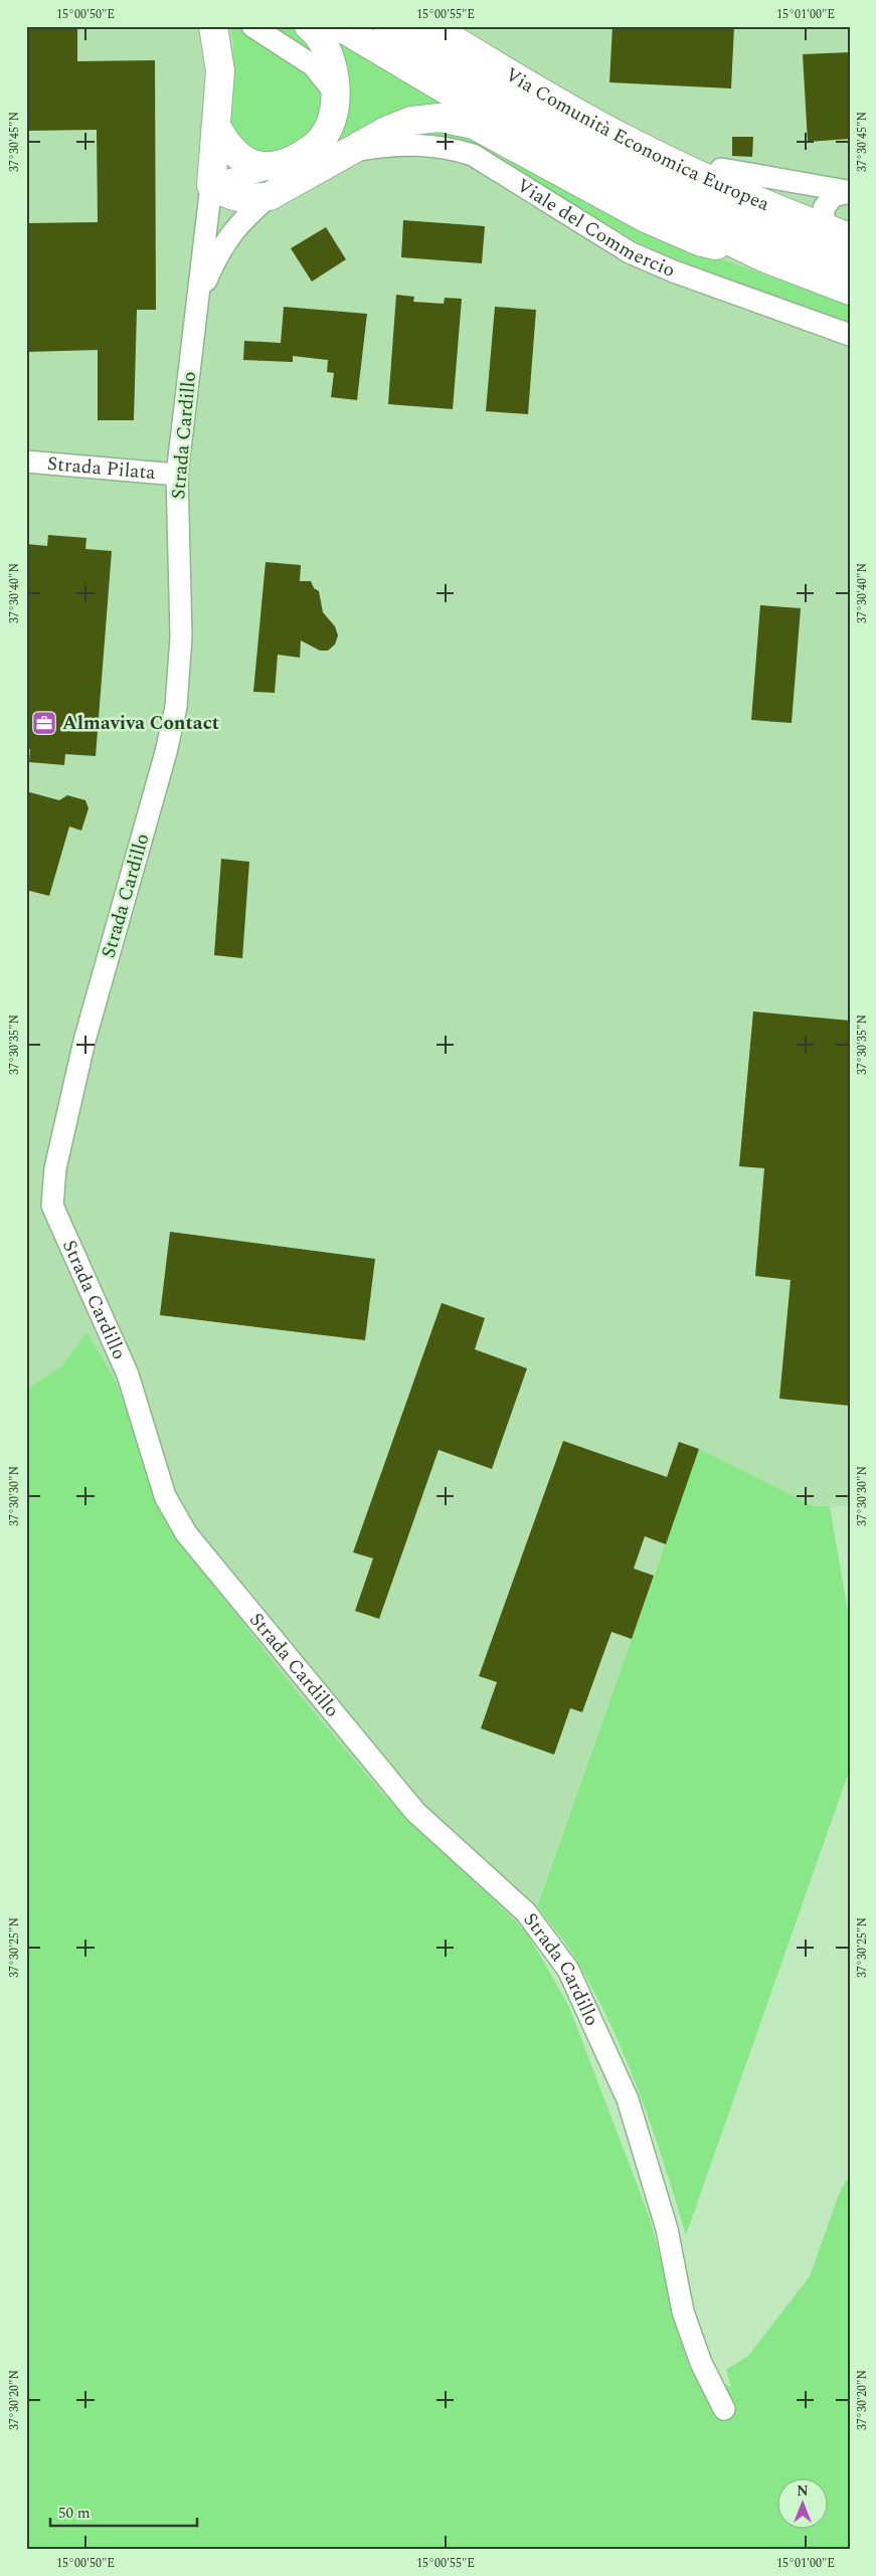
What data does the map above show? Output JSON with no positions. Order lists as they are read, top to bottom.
{
  "streets": {
    "main road": ["Via Comunità Economica Europea", "Strada Cardillo"],
    "street": ["Viale del Commercio", "Strada Pilata"]
  },
  "crossings": [
    ["Strada Cardillo", "Strada Pilata"]
  ],
  "places": {
    "office": ["Almaviva Contact"]
  },
  "scale_bar": "50 m",
  "north": "top",
  "coordinates": [
    "15°00'50\"E",
    "15°00'55\"E",
    "15°01'00\"E",
    "37°30'45\"N",
    "37°30'40\"N",
    "37°30'35\"N",
    "37°30'30\"N",
    "37°30'25\"N",
    "37°30'20\"N"
  ]
}
